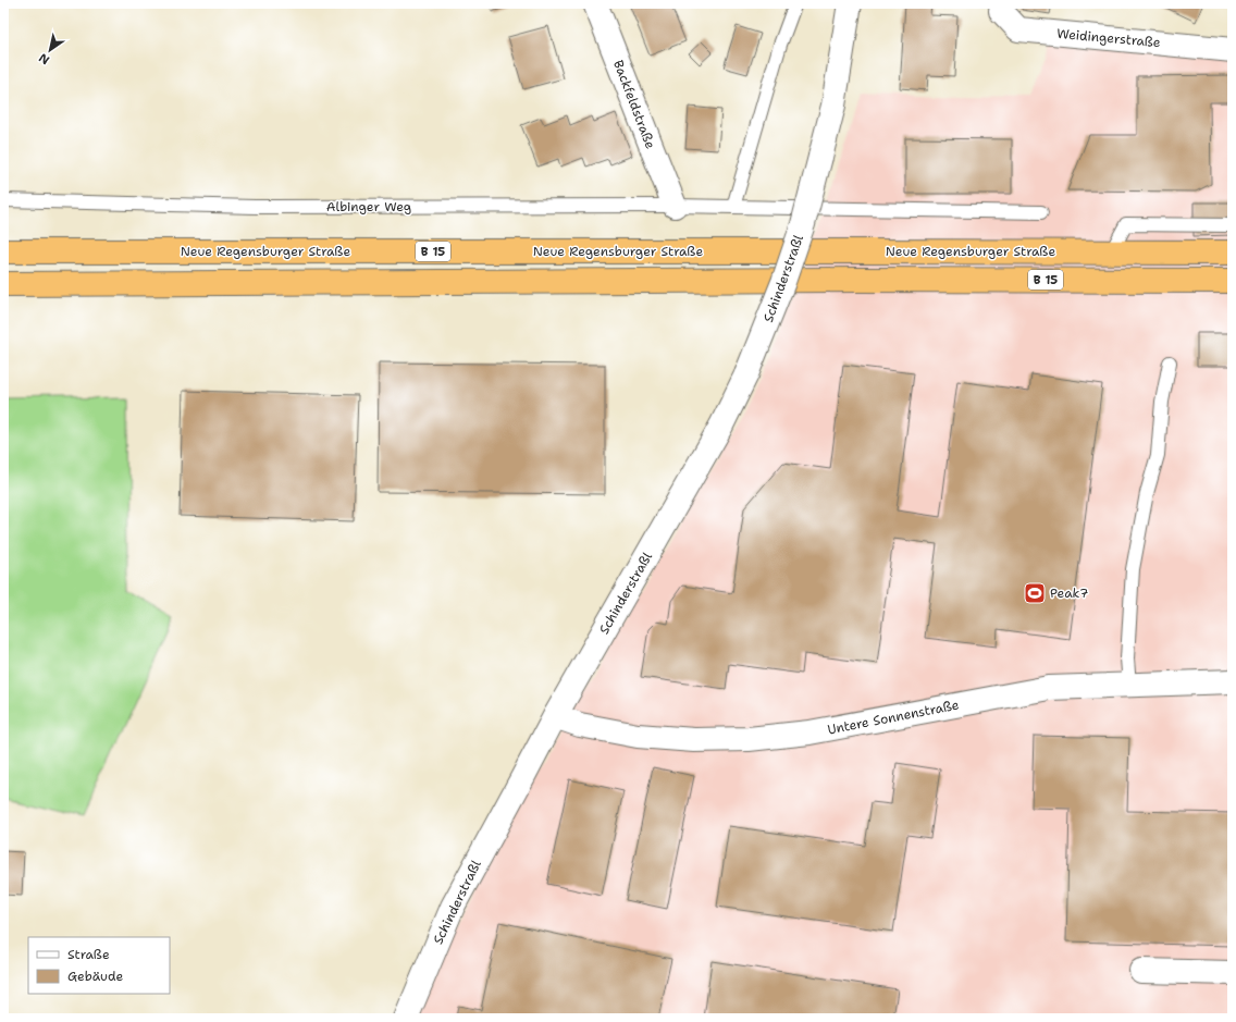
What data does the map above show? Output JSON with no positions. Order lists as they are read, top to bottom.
{
  "streets": {
    "highway": ["Neue Regensburger Straße", "B 15"],
    "street": [
      "Weidingerstraße",
      "Backfeldstraße",
      "Schinderstraßl",
      "Untere Sonnenstraße"
    ],
    "lane": ["Albinger Weg"]
  },
  "crossings": [
    ["Backfeldstraße", "Albinger Weg"],
    ["Schinderstraßl", "Untere Sonnenstraße"]
  ],
  "places": {
    "sports": ["Peak7"]
  },
  "legend": ["Straße", "Gebäude"],
  "north": "bottom left"
}
